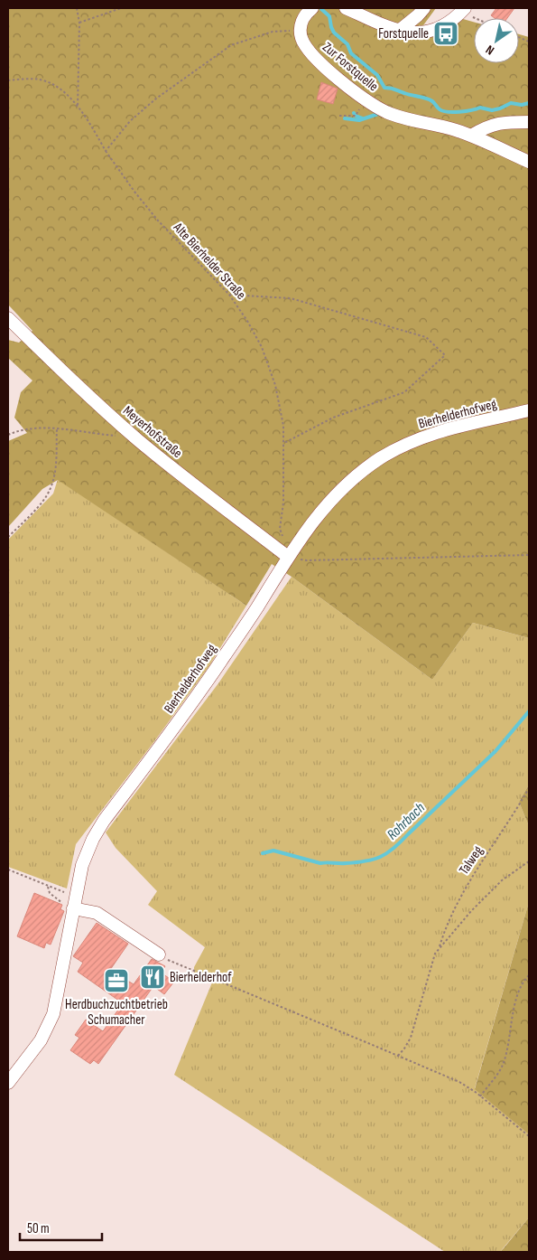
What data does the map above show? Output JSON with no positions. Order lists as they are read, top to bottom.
{
  "streets": {
    "street": ["Zur Forstquelle", "Bierhelderhofweg", "Meyerhofstraße"],
    "path": ["Alte Bierhelder Straße", "Talweg"]
  },
  "crossings": [
    ["Alte Bierhelder Straße", "Bierhelderhofweg"],
    ["Alte Bierhelder Straße", "Meyerhofstraße"],
    ["Bierhelderhofweg", "Meyerhofstraße"]
  ],
  "water": ["Rohrbach"],
  "places": {
    "bus stop": ["Forstquelle"],
    "restaurant": ["Bierhelderhof"],
    "office": ["Herdbuchzuchtbetrieb Schumacher"]
  },
  "scale_bar": "50 m",
  "north": "bottom left"
}
